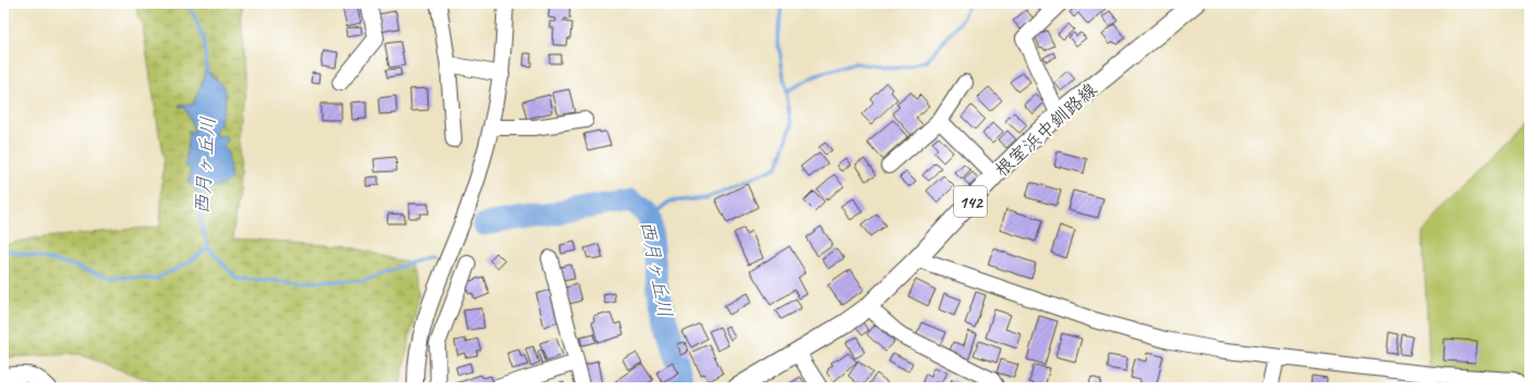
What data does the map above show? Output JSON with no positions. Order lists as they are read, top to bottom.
{
  "streets": {
    "main road": ["根室浜中釧路線", "142"]
  },
  "water": ["西月ヶ丘川"]
}
